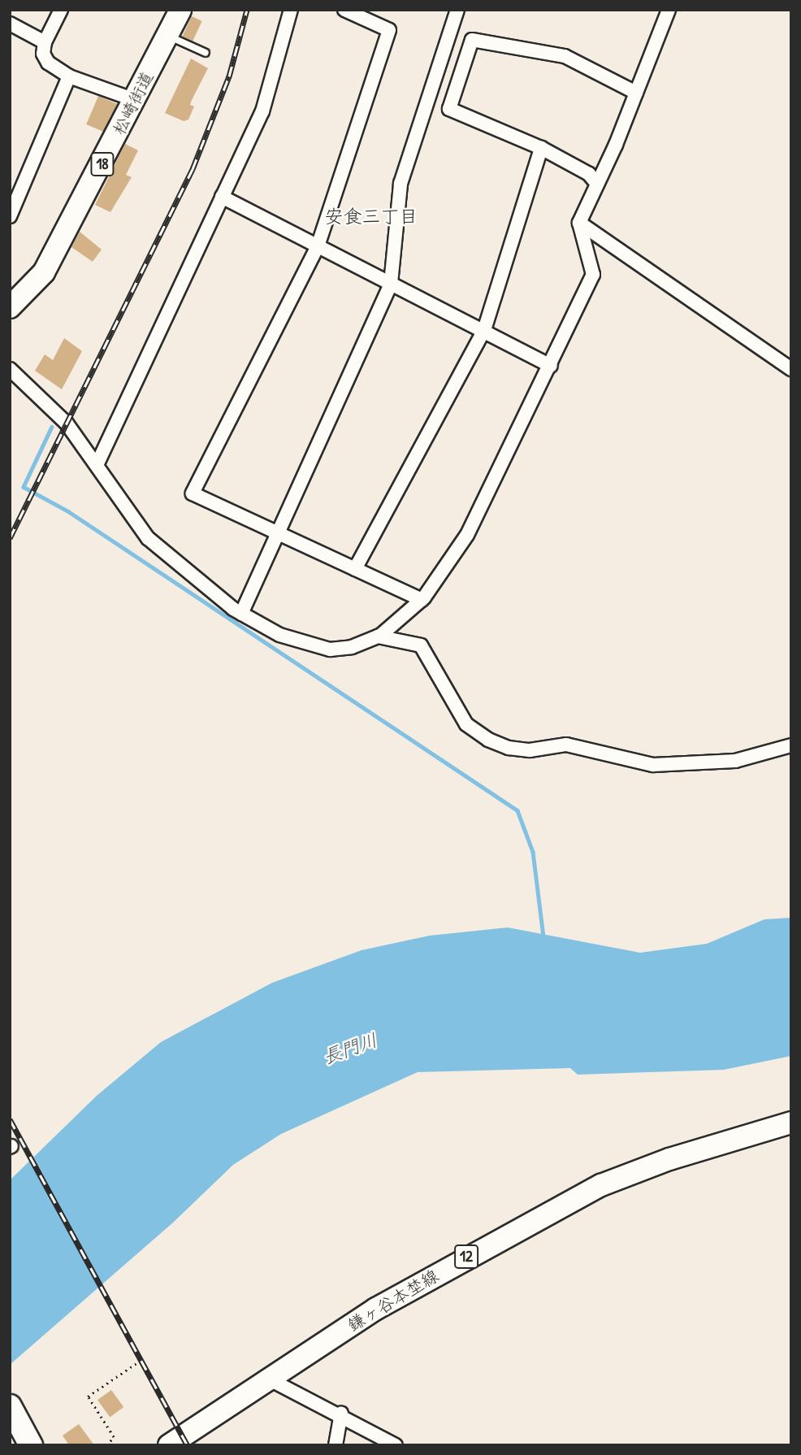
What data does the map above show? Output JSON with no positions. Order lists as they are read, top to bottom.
{
  "streets": {
    "main road": [
      "松崎街道",
      "18",
      "12",
      "鎌ヶ谷本埜線"
    ]
  },
  "districts": ["安食三丁目"],
  "water": ["長門川"]
}
